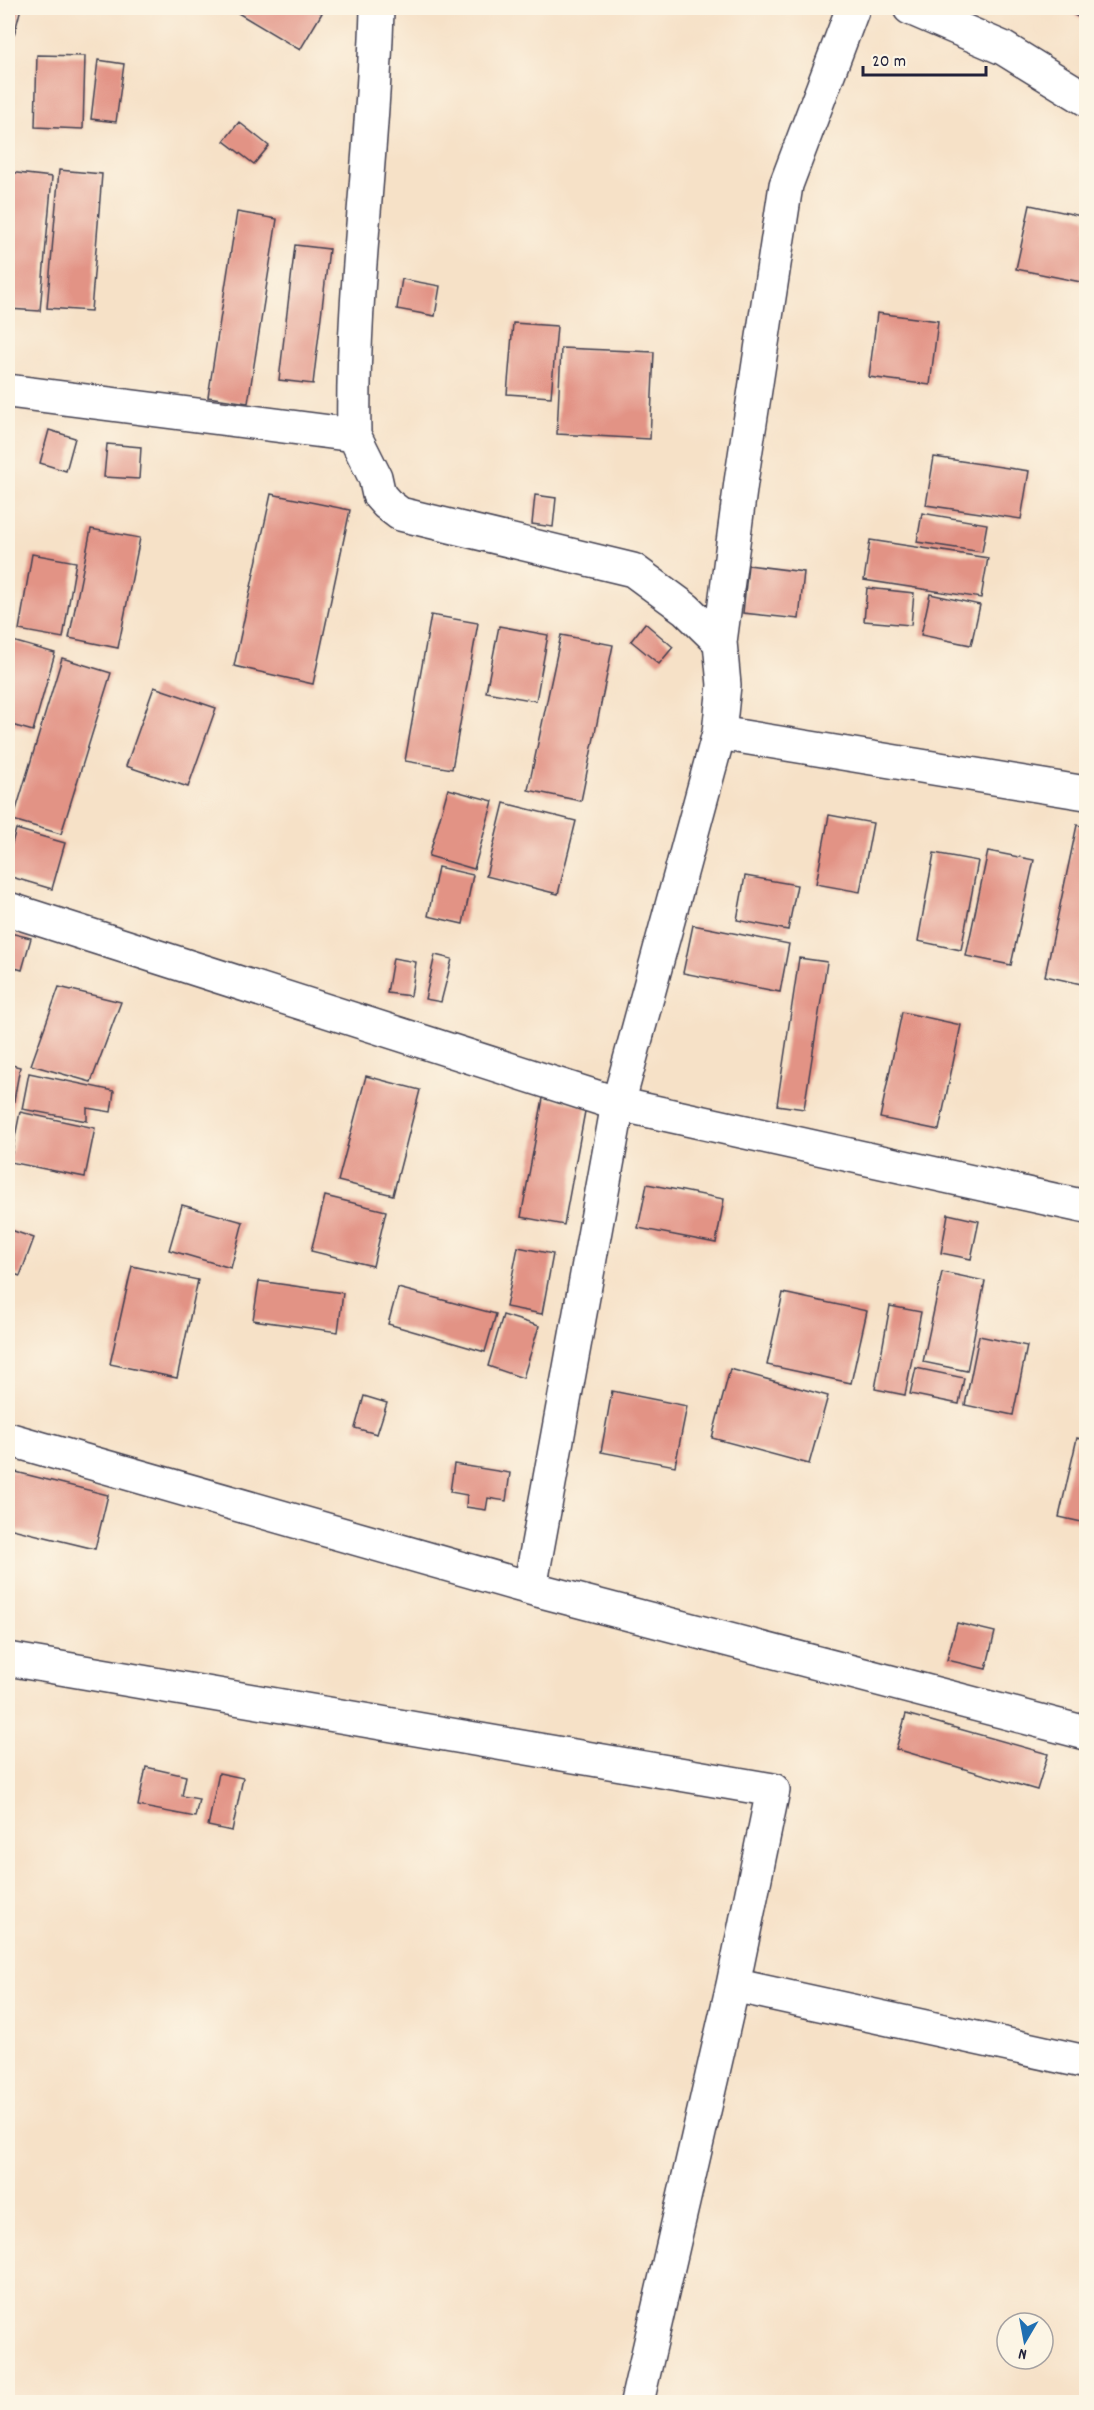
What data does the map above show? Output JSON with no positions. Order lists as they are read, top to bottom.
{
  "scale_bar": "20 m",
  "north": "bottom"
}
